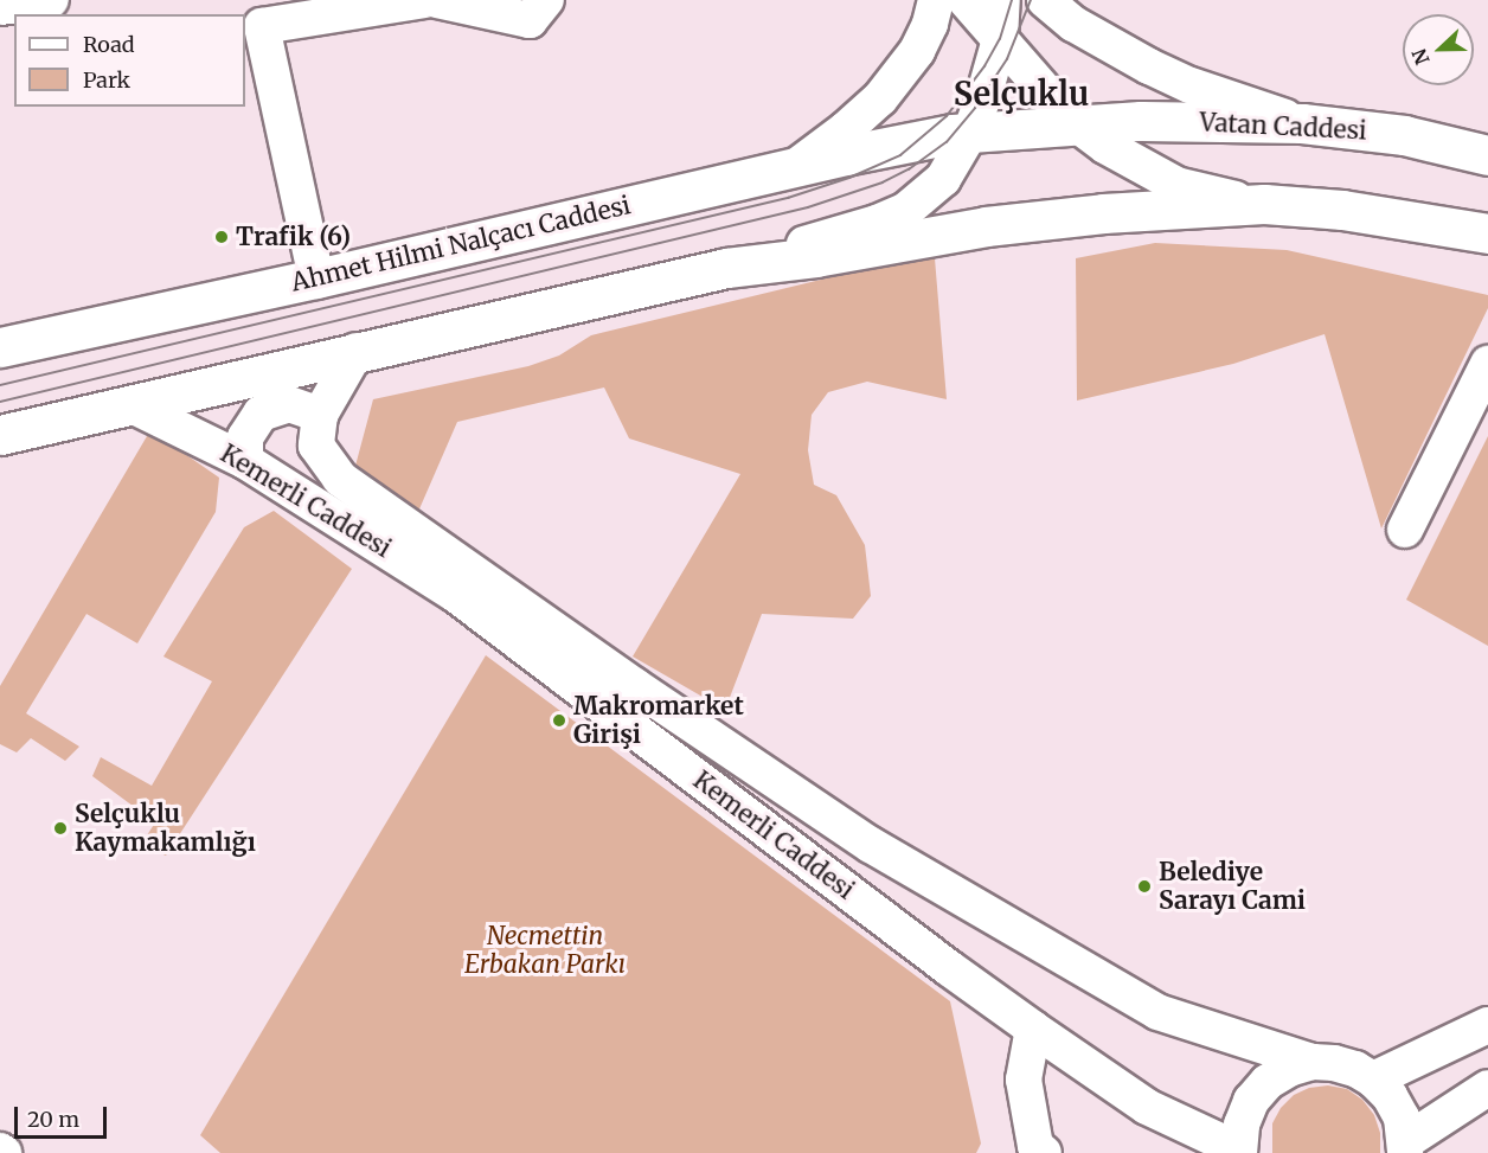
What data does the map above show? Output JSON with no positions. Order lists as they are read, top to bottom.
{
  "streets": {
    "main road": ["Vatan Caddesi", "Ahmet Hilmi Nalçacı Caddesi"],
    "street": ["Kemerli Caddesi"]
  },
  "crossings": [
    ["Vatan Caddesi", "Ahmet Hilmi Nalçacı Caddesi"]
  ],
  "districts": ["Selçuklu"],
  "parks": ["Necmettin Erbakan Parkı"],
  "places": [
    "Trafik (6)",
    "Makromarket Girişi",
    "Selçuklu Kaymakamlığı",
    "Belediye Sarayı Cami"
  ],
  "legend": ["Road", "Park"],
  "scale_bar": "20 m",
  "north": "left"
}
